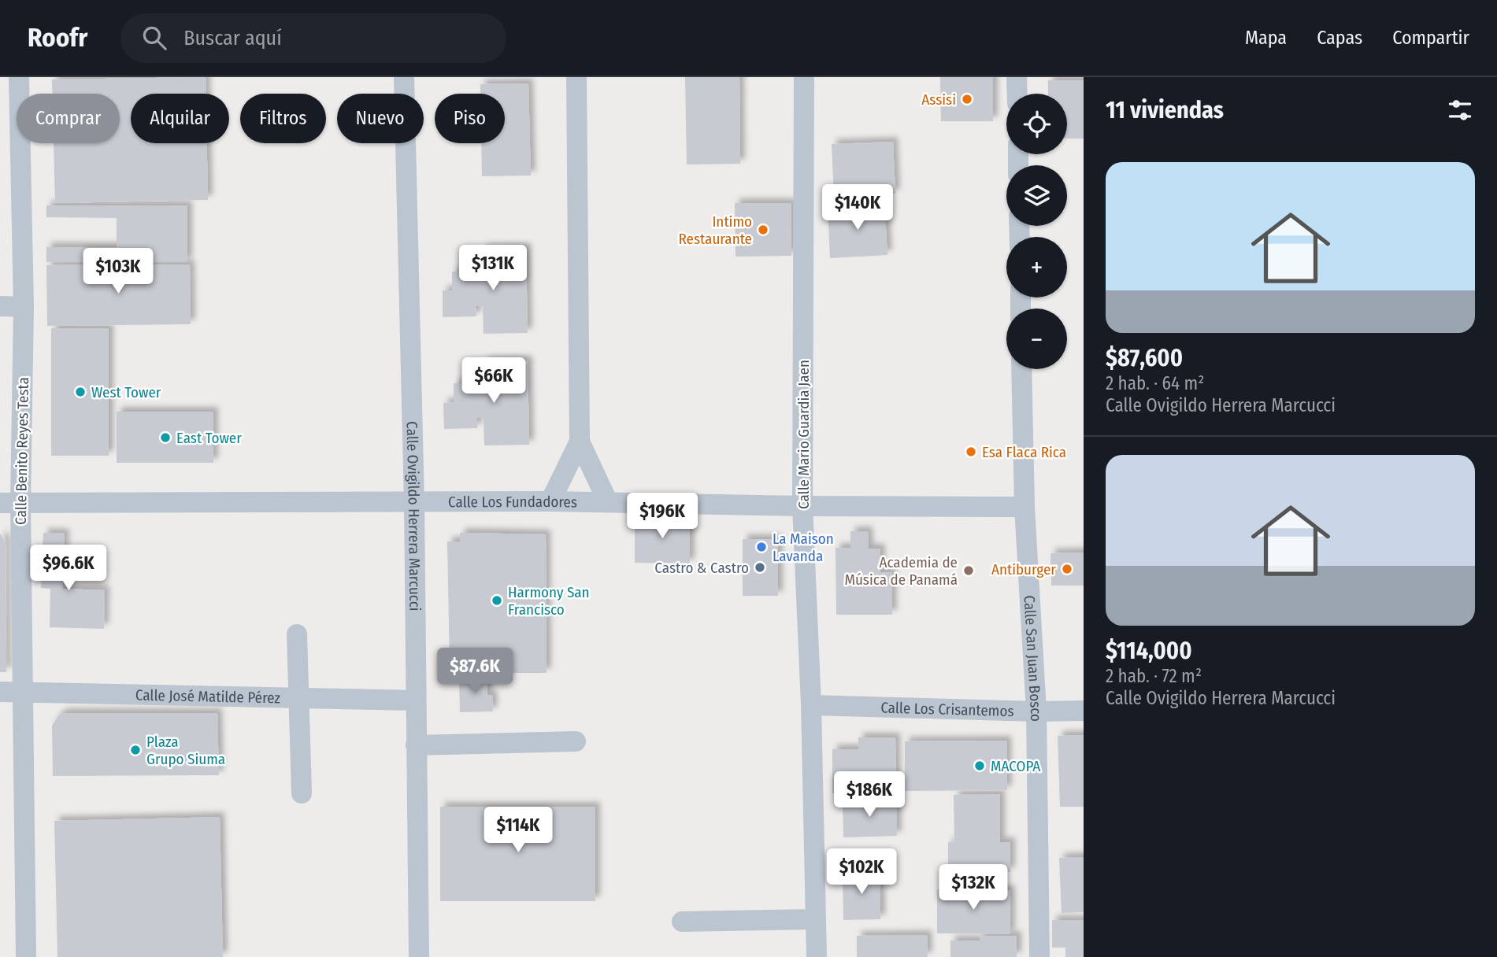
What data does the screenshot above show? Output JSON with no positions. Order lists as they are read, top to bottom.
{
  "streets": {
    "street": [
      "Calle Mario Guardia Jaen",
      "Calle Benito Reyes Testa",
      "Calle Los Fundadores",
      "Calle Ovigildo Herrera Marcucci",
      "Calle San Juan Bosco",
      "Calle José Matilde Pérez",
      "Calle Los Crisantemos"
    ]
  },
  "crossings": [
    ["Calle Mario Guardia Jaen", "Calle Los Fundadores"],
    ["Calle Mario Guardia Jaen", "Calle Los Crisantemos"],
    ["Calle Benito Reyes Testa", "Calle Los Fundadores"],
    ["Calle Benito Reyes Testa", "Calle José Matilde Pérez"],
    ["Calle Los Fundadores", "Calle Ovigildo Herrera Marcucci"],
    ["Calle Los Fundadores", "Calle San Juan Bosco"],
    ["Calle Ovigildo Herrera Marcucci", "Calle José Matilde Pérez"],
    ["Calle San Juan Bosco", "Calle Los Crisantemos"]
  ],
  "places": [
    "Assisi",
    "Intimo Restaurante",
    "West Tower",
    "East Tower",
    "Esa Flaca Rica",
    "La Maison Lavanda",
    "Castro & Castro",
    "Antiburger",
    "Academia de Música de Panamá",
    "Harmony San Francisco",
    "Plaza Grupo Siuma",
    "MACOPA"
  ],
  "page": {
    "header": "Roofr",
    "search": "Buscar aquí",
    "nav": ["Mapa", "Capas", "Compartir"],
    "heading": "11 viviendas",
    "map_buttons": ["+", "−"],
    "chip": [
      "Comprar",
      "Alquilar",
      "Filtros",
      "Nuevo",
      "Piso"
    ],
    "list": [
      {
        "name": "$87,600",
        "note": "2 hab. · 64 m² · Calle Ovigildo Herrera Marcucci"
      },
      {
        "name": "$114,000",
        "note": "2 hab. · 72 m² · Calle Ovigildo Herrera Marcucci"
      }
    ],
    "price": [
      "$140K",
      "$131K",
      "$103K",
      "$66K",
      "$196K",
      "$96.6K",
      "$87.6K",
      "$186K",
      "$114K",
      "$102K",
      "$132K"
    ]
  }
}
